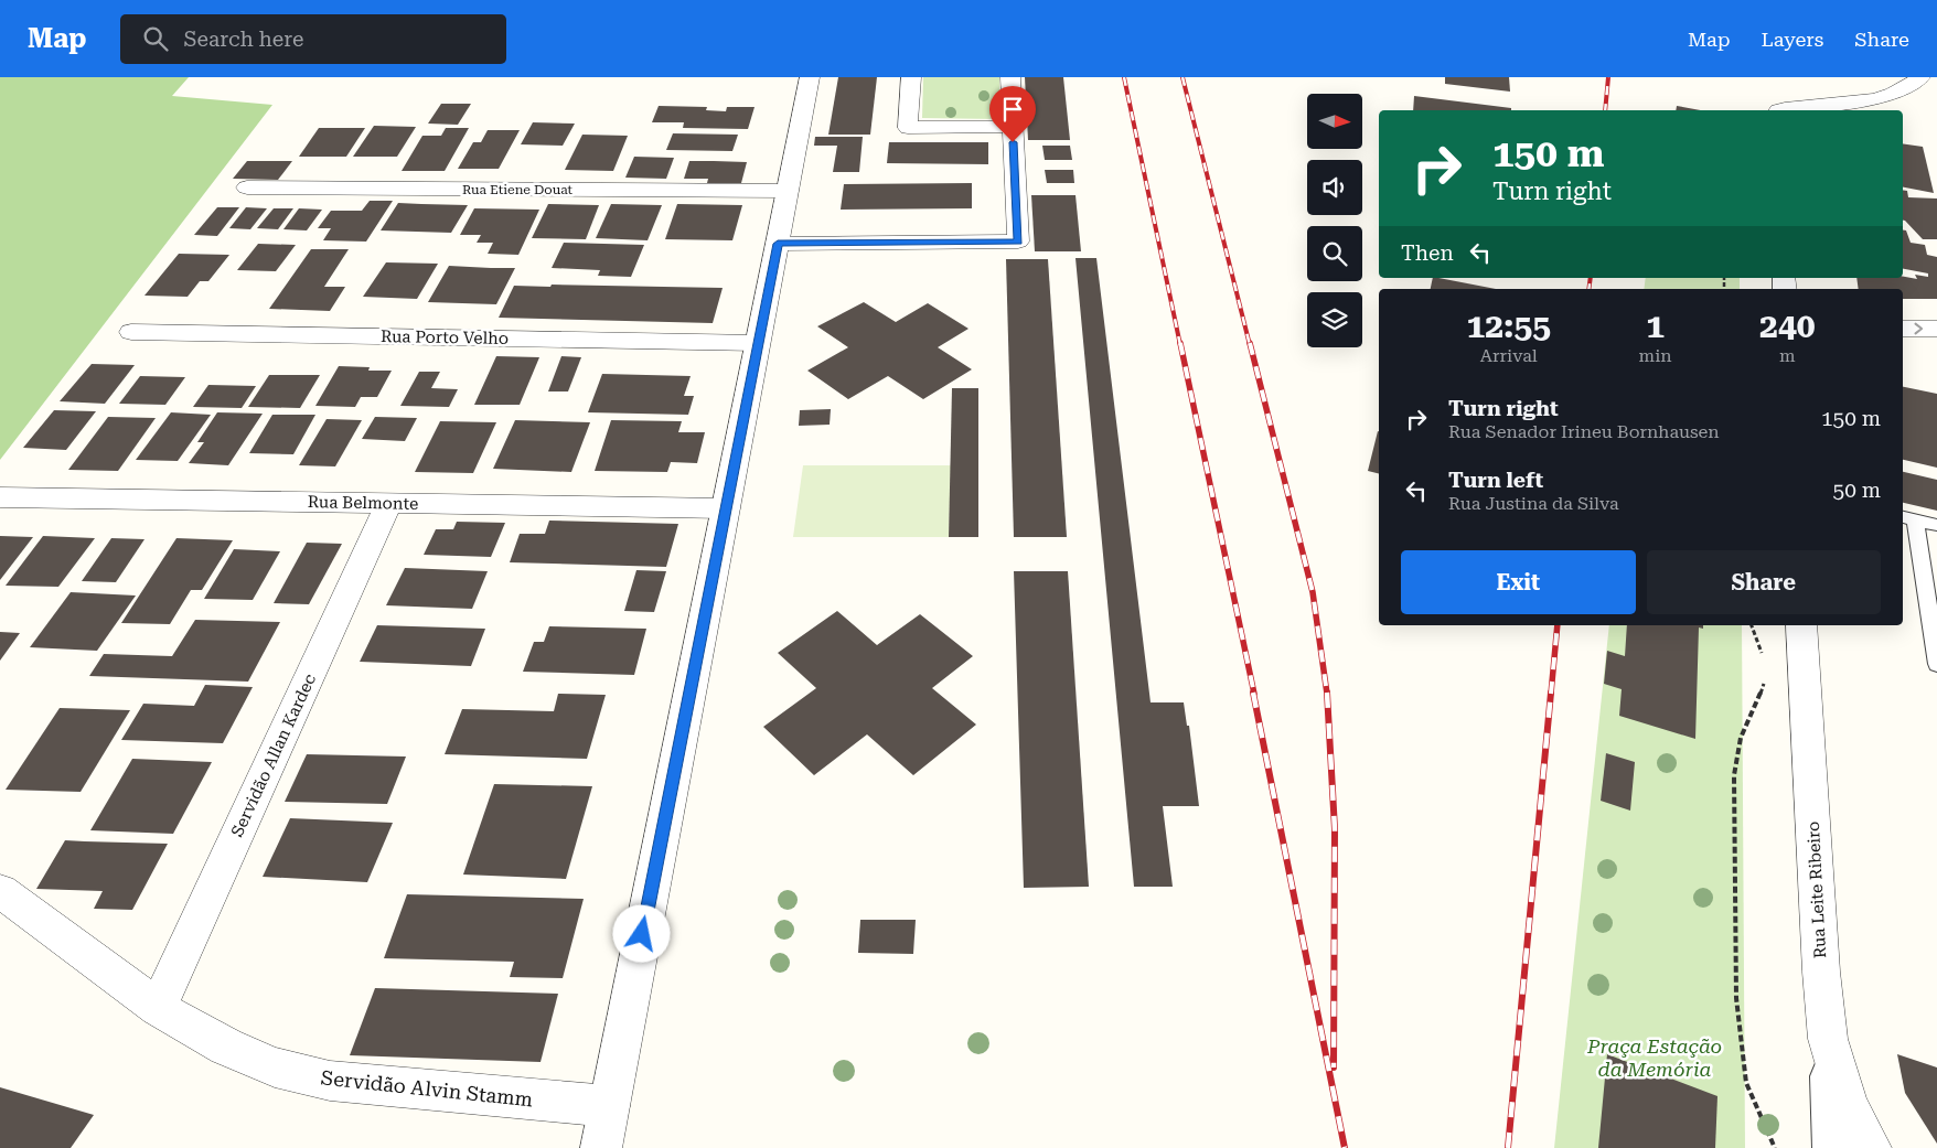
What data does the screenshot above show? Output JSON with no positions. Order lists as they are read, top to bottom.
{
  "streets": {
    "street": [
      "Rua Etiene Douat",
      "Rua Porto Velho",
      "Rua Belmonte",
      "Servidão Allan Kardec",
      "Rua Leite Ribeiro",
      "Servidão Alvin Stamm"
    ]
  },
  "crossings": [
    ["Rua Belmonte", "Servidão Allan Kardec"],
    ["Servidão Allan Kardec", "Servidão Alvin Stamm"]
  ],
  "parks": ["Praça Estação da Memória"],
  "north": "right",
  "page": {
    "header": "Map",
    "search": "Search here",
    "nav": ["Map", "Layers", "Share"],
    "turn": ["150 m", "Turn right"],
    "then": "Then",
    "eta": [
      "12:55",
      "Arrival",
      "1",
      "min",
      "240",
      "m"
    ],
    "list": [
      {
        "name": "Turn right",
        "note": "Rua Senador Irineu Bornhausen",
        "value": "150 m"
      },
      {
        "name": "Turn left",
        "note": "Rua Justina da Silva",
        "value": "50 m"
      }
    ],
    "buttons": ["Exit", "Share"]
  }
}
